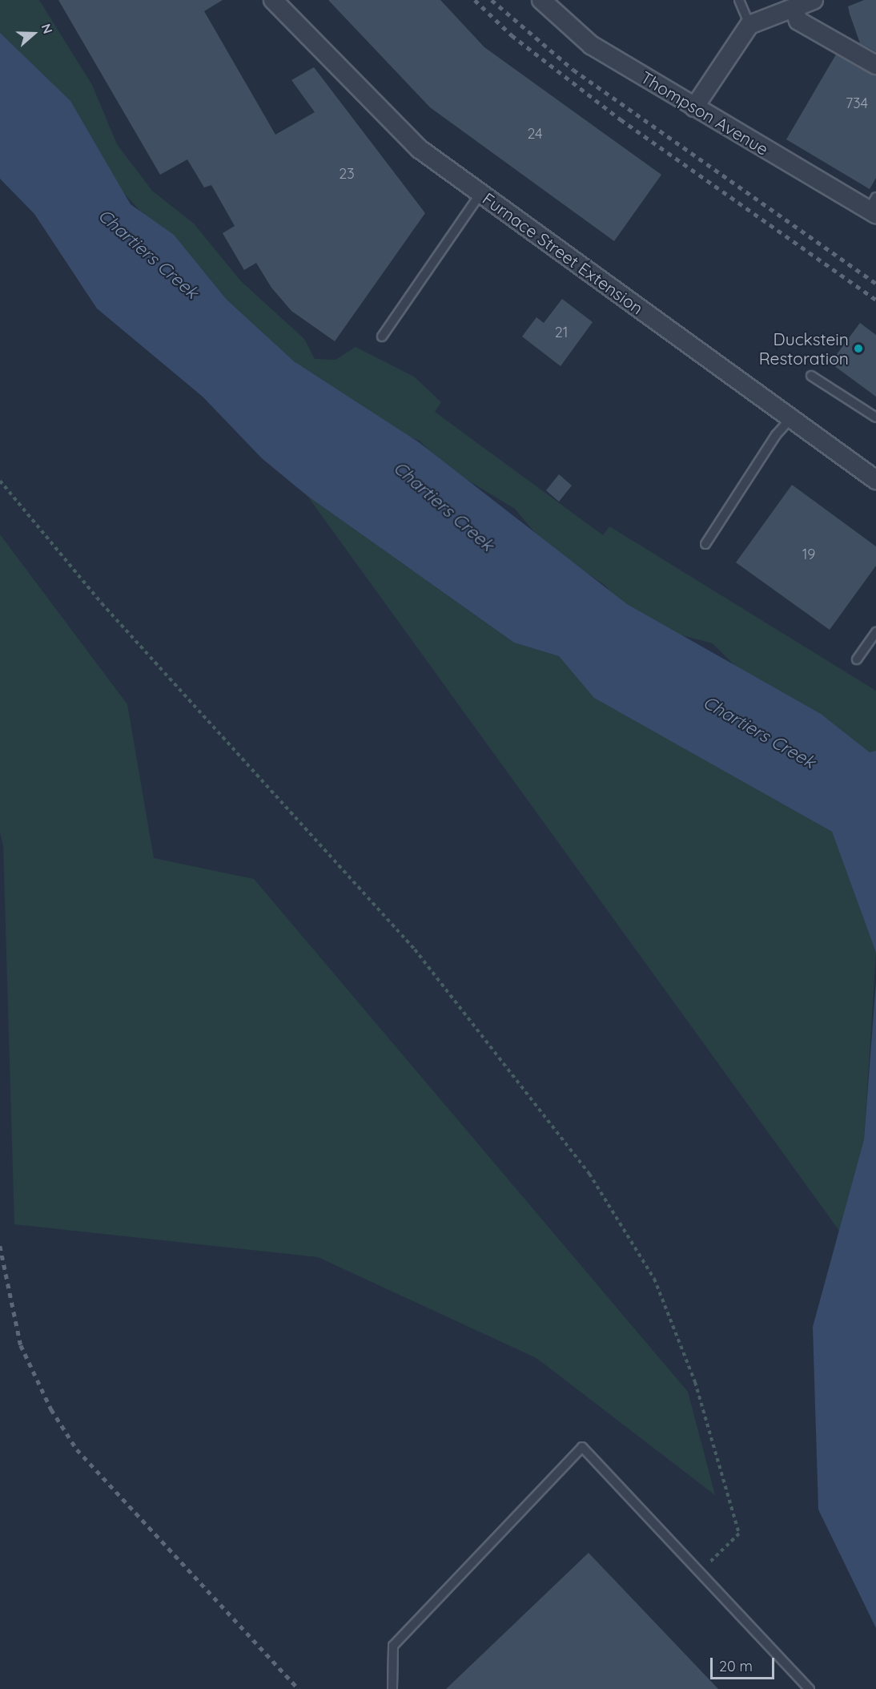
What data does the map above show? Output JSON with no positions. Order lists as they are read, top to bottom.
{
  "streets": {
    "street": ["Thompson Avenue", "Furnace Street Extension"]
  },
  "water": ["Chartiers Creek"],
  "places": ["Duckstein Restoration"],
  "house_numbers": [
    "734",
    "24",
    "23",
    "21",
    "19"
  ],
  "scale_bar": "20 m",
  "north": "right"
}
